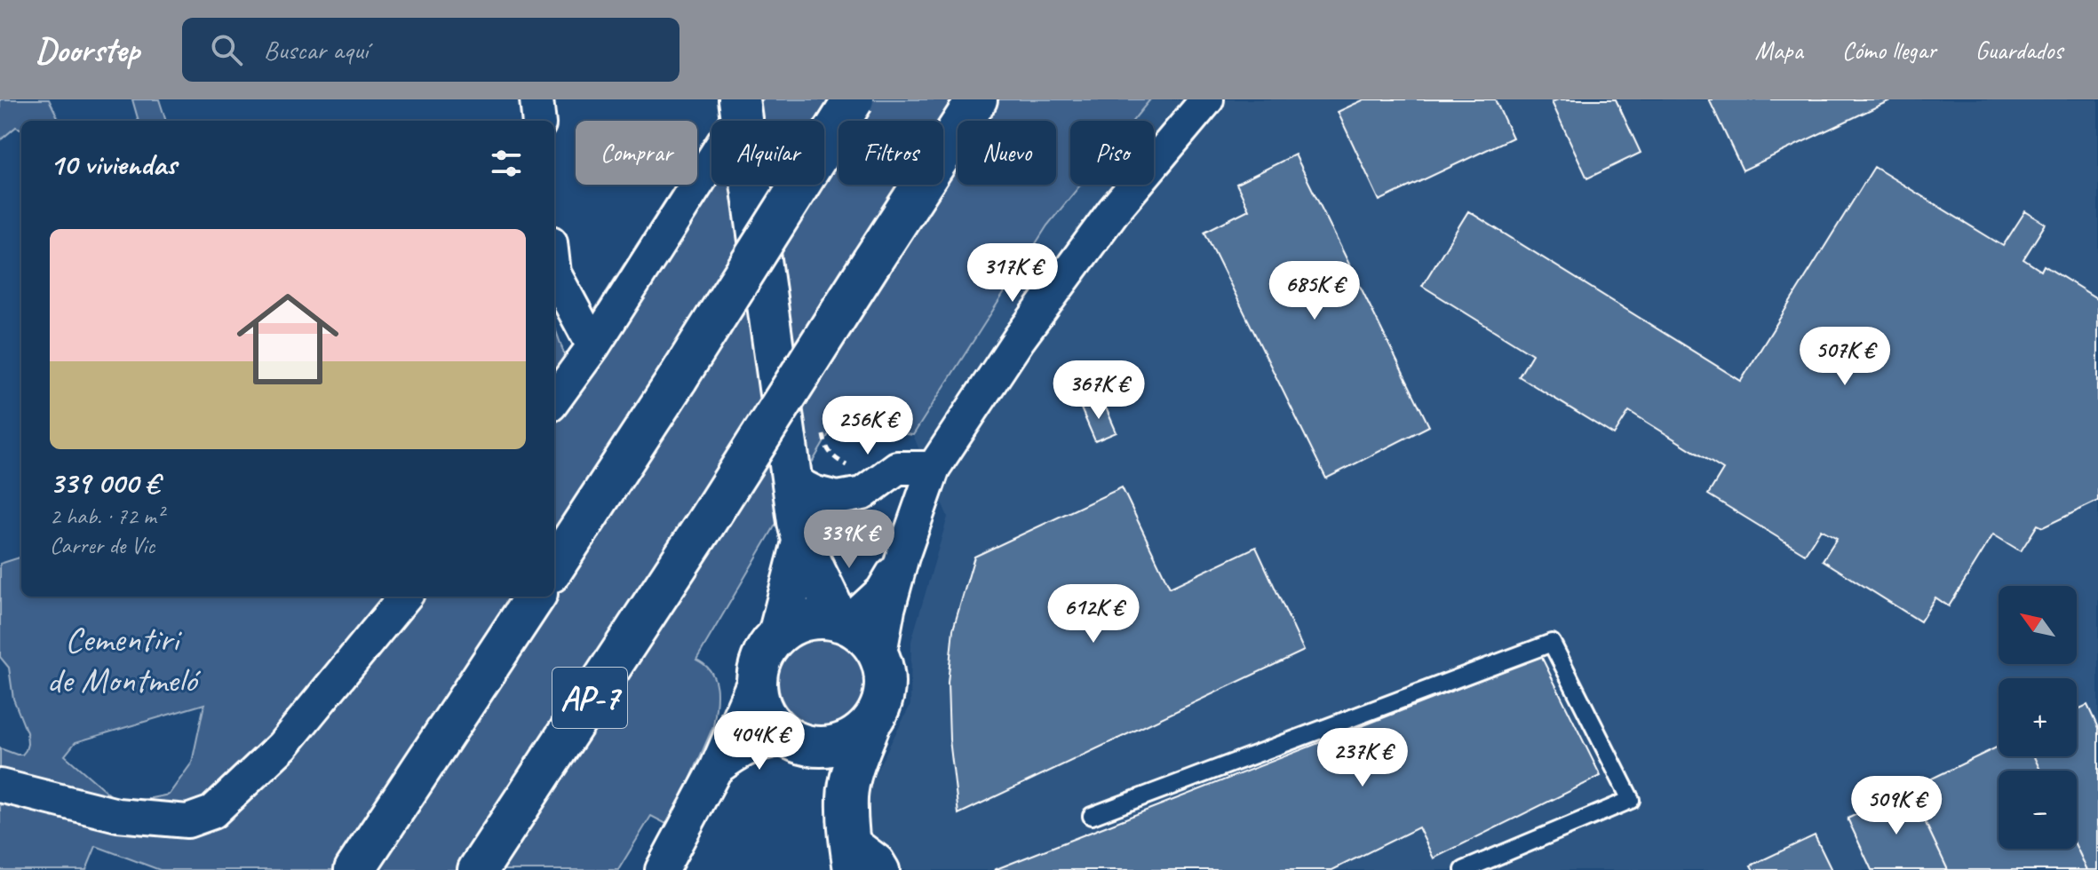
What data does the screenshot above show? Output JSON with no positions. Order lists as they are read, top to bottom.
{
  "streets": {
    "main road": ["AP-7"]
  },
  "parks": ["Cementiri de Montmeló"],
  "north": "top left",
  "page": {
    "header": "Doorstep",
    "search": "Buscar aquí",
    "nav": ["Mapa", "Cómo llegar", "Guardados"],
    "chip": [
      "Comprar",
      "Alquilar",
      "Filtros",
      "Nuevo",
      "Piso"
    ],
    "heading": "10 viviendas",
    "list": [
      {
        "name": "339 000 €",
        "note": "2 hab. · 72 m² · Carrer de Vic"
      }
    ],
    "price": [
      "317K €",
      "685K €",
      "507K €",
      "367K €",
      "256K €",
      "339K €",
      "612K €",
      "404K €",
      "237K €",
      "509K €"
    ],
    "map_buttons": ["+", "−"]
  }
}
